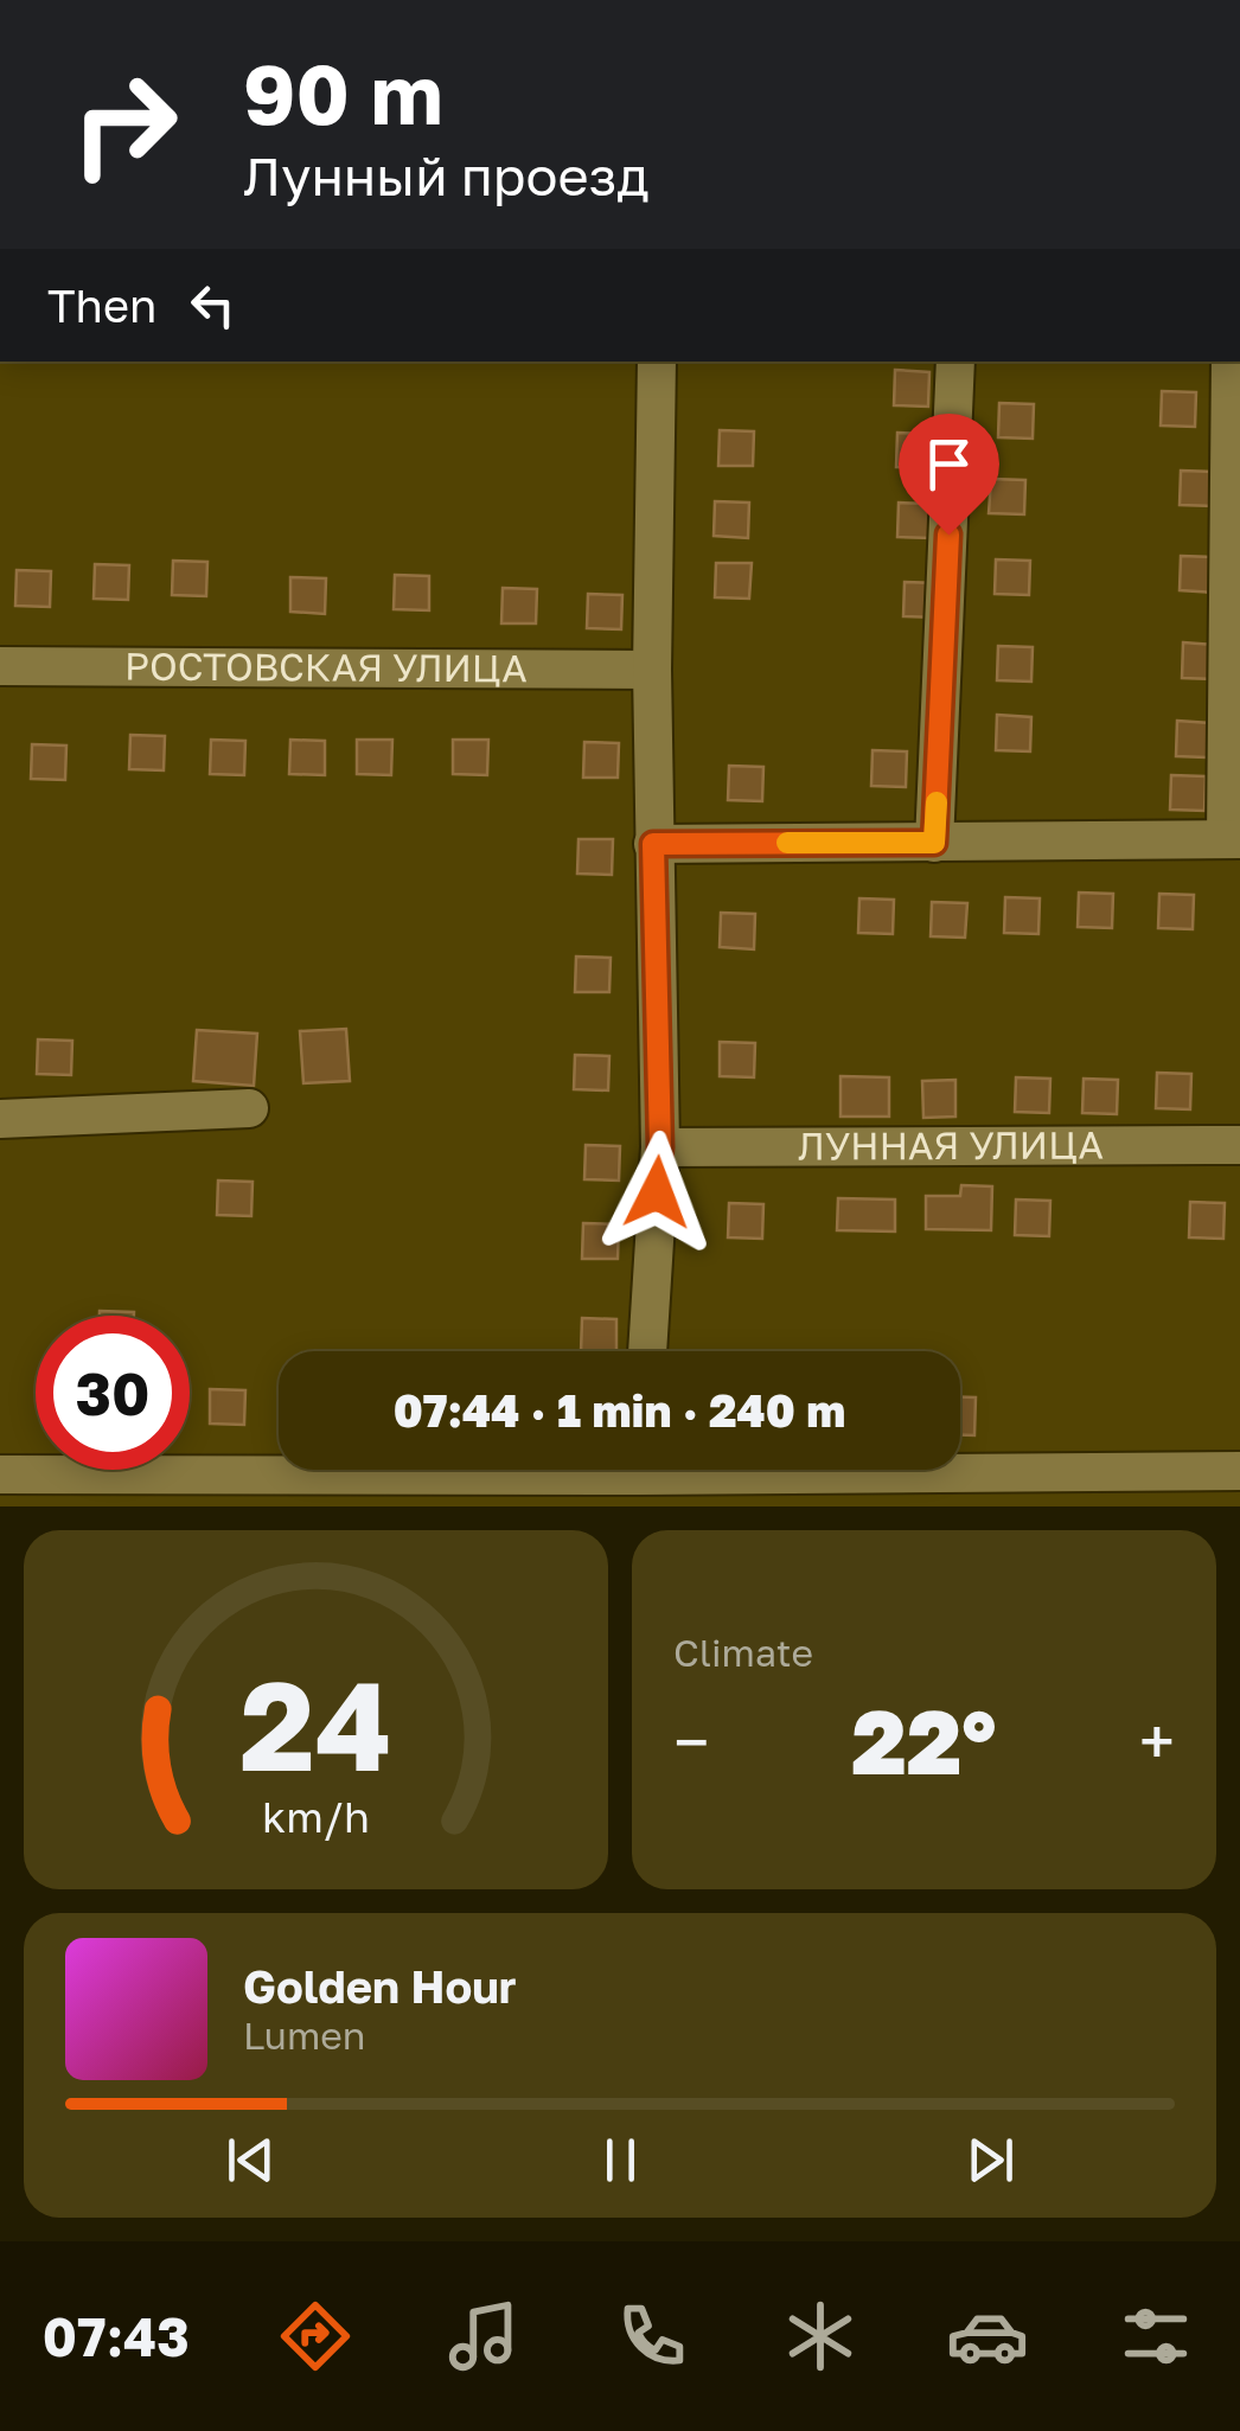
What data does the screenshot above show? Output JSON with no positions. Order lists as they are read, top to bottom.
{
  "streets": {
    "street": ["РОСТОВСКАЯ УЛИЦА", "ЛУННАЯ УЛИЦА"]
  },
  "page": {
    "turn": ["90 m", "Лунный проезд"],
    "then": "Then",
    "limit": "30",
    "trip": "07:44 · 1 min · 240 m",
    "tile": "Climate",
    "heat": ["−", "22°", "+"],
    "song": ["Golden Hour", "Lumen"],
    "tabs": "07:43",
    "gauge": ["24", "km/h"]
  }
}
